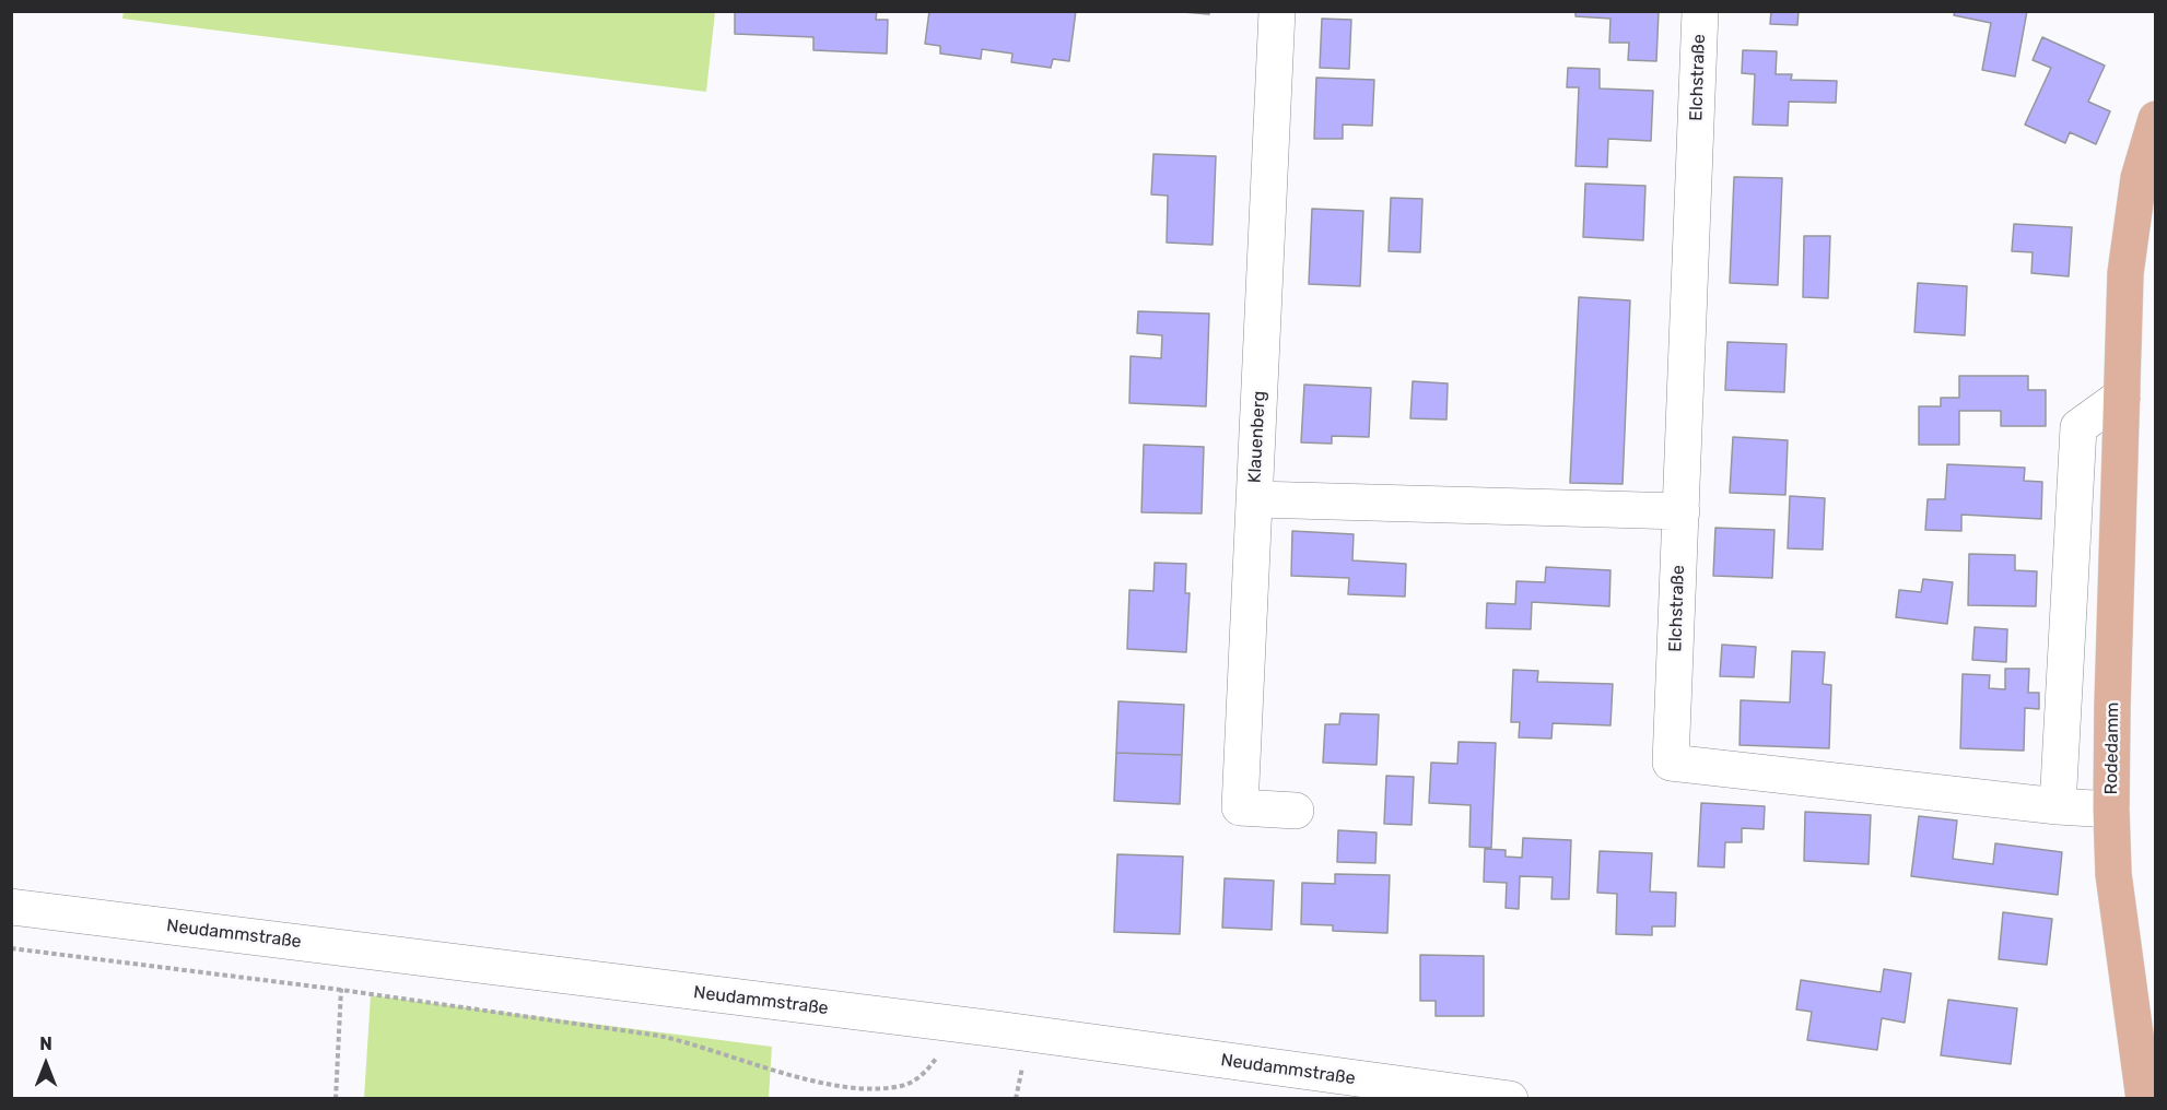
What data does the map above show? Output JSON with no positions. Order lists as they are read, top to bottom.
{
  "streets": {
    "main road": ["Rodedamm"],
    "street": ["Elchstraße", "Klauenberg", "Neudammstraße"]
  },
  "crossings": [
    ["Elchstraße", "Rodedamm"]
  ],
  "north": "top"
}
